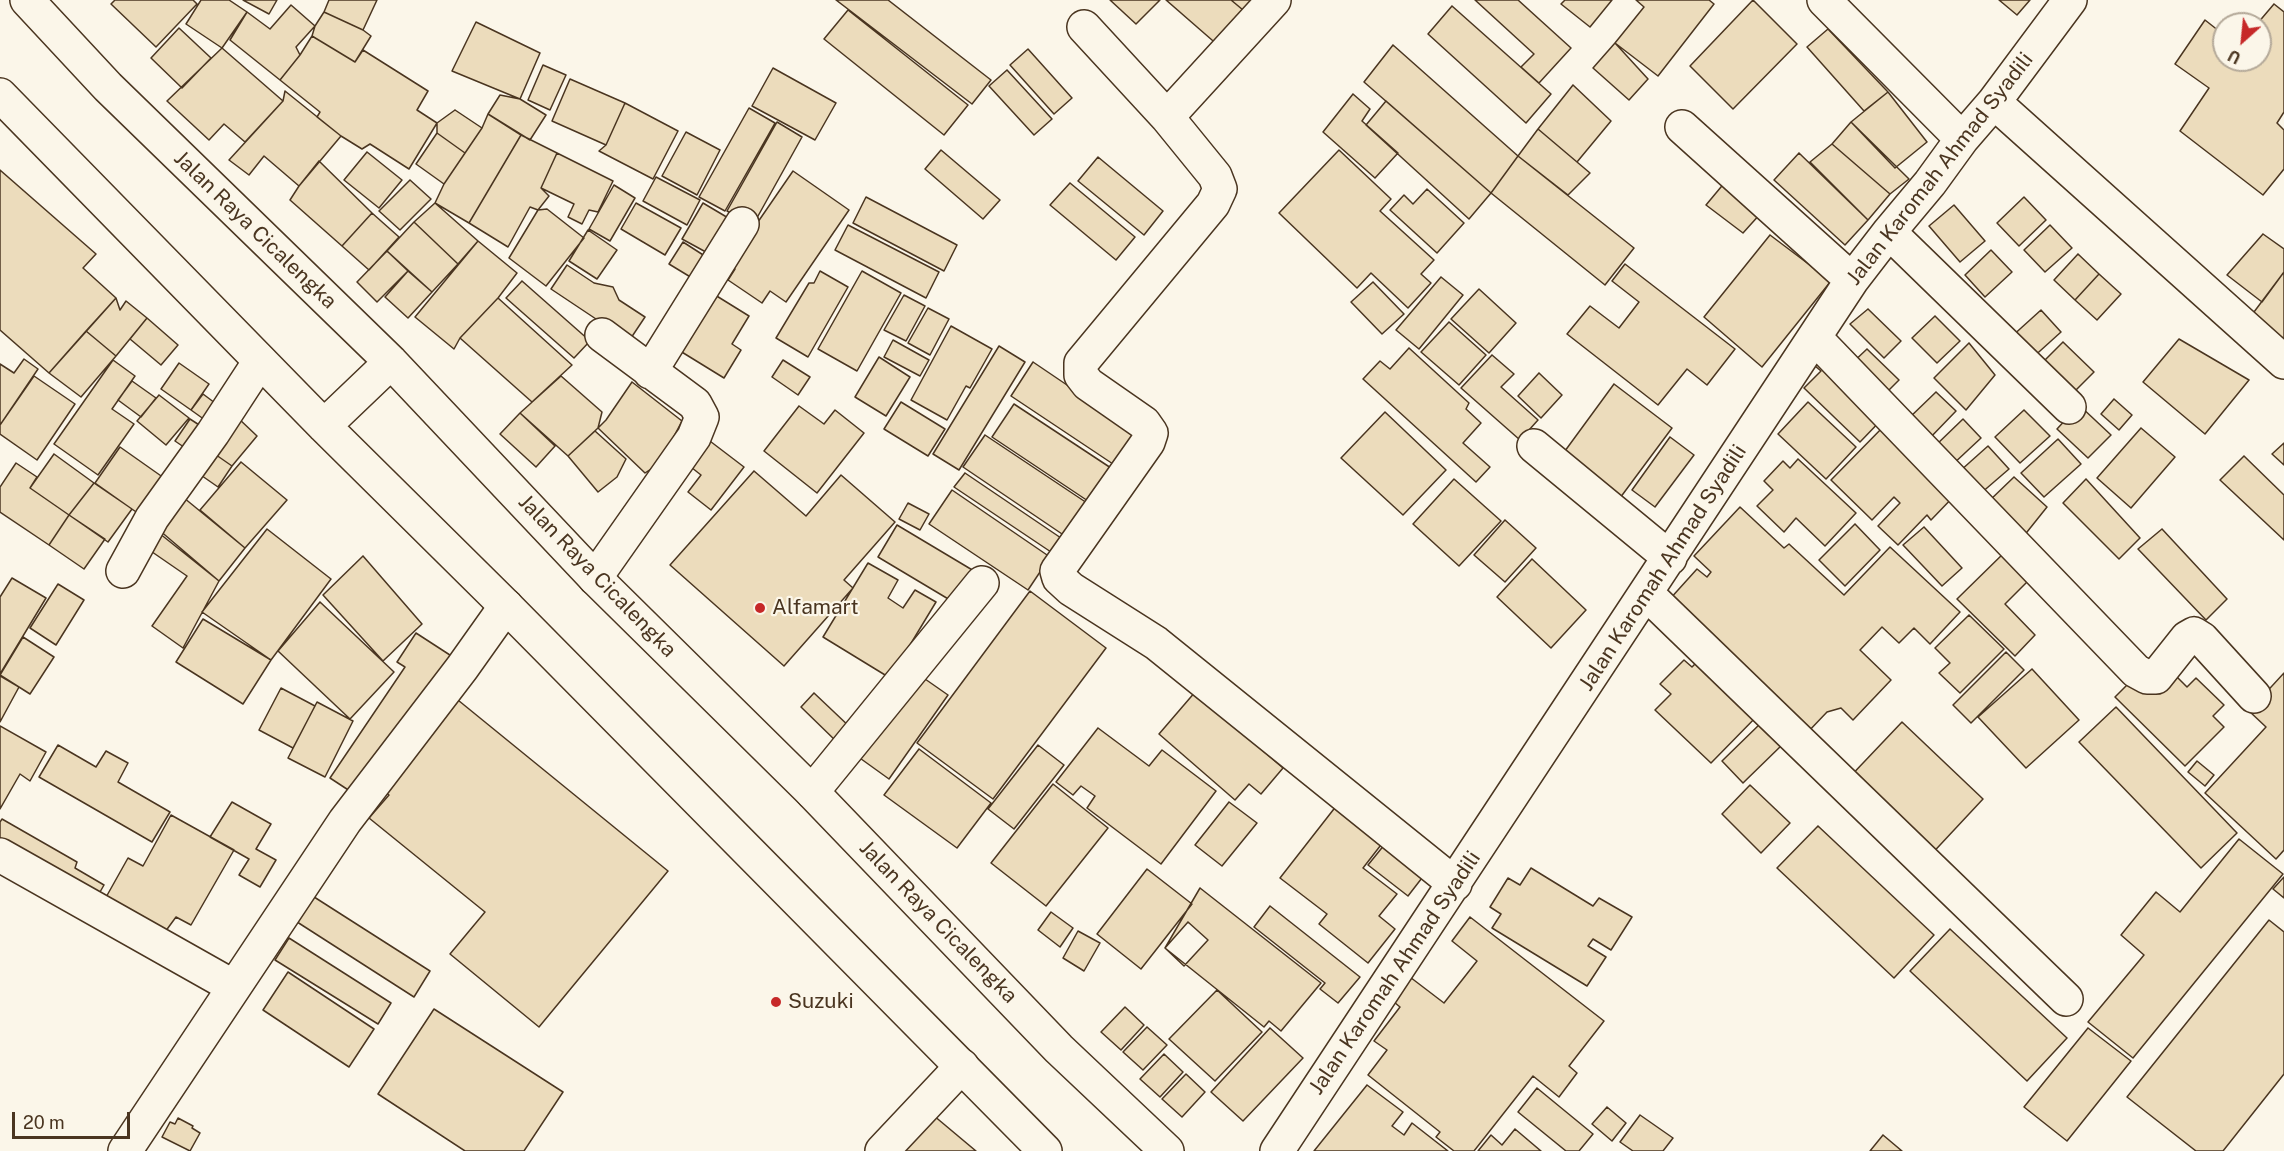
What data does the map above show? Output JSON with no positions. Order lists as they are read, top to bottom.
{
  "streets": {
    "main road": ["Jalan Karomah Ahmad Syadili", "Jalan Raya Cicalengka"]
  },
  "places": ["Alfamart", "Suzuki"],
  "scale_bar": "20 m",
  "north": "bottom left"
}
